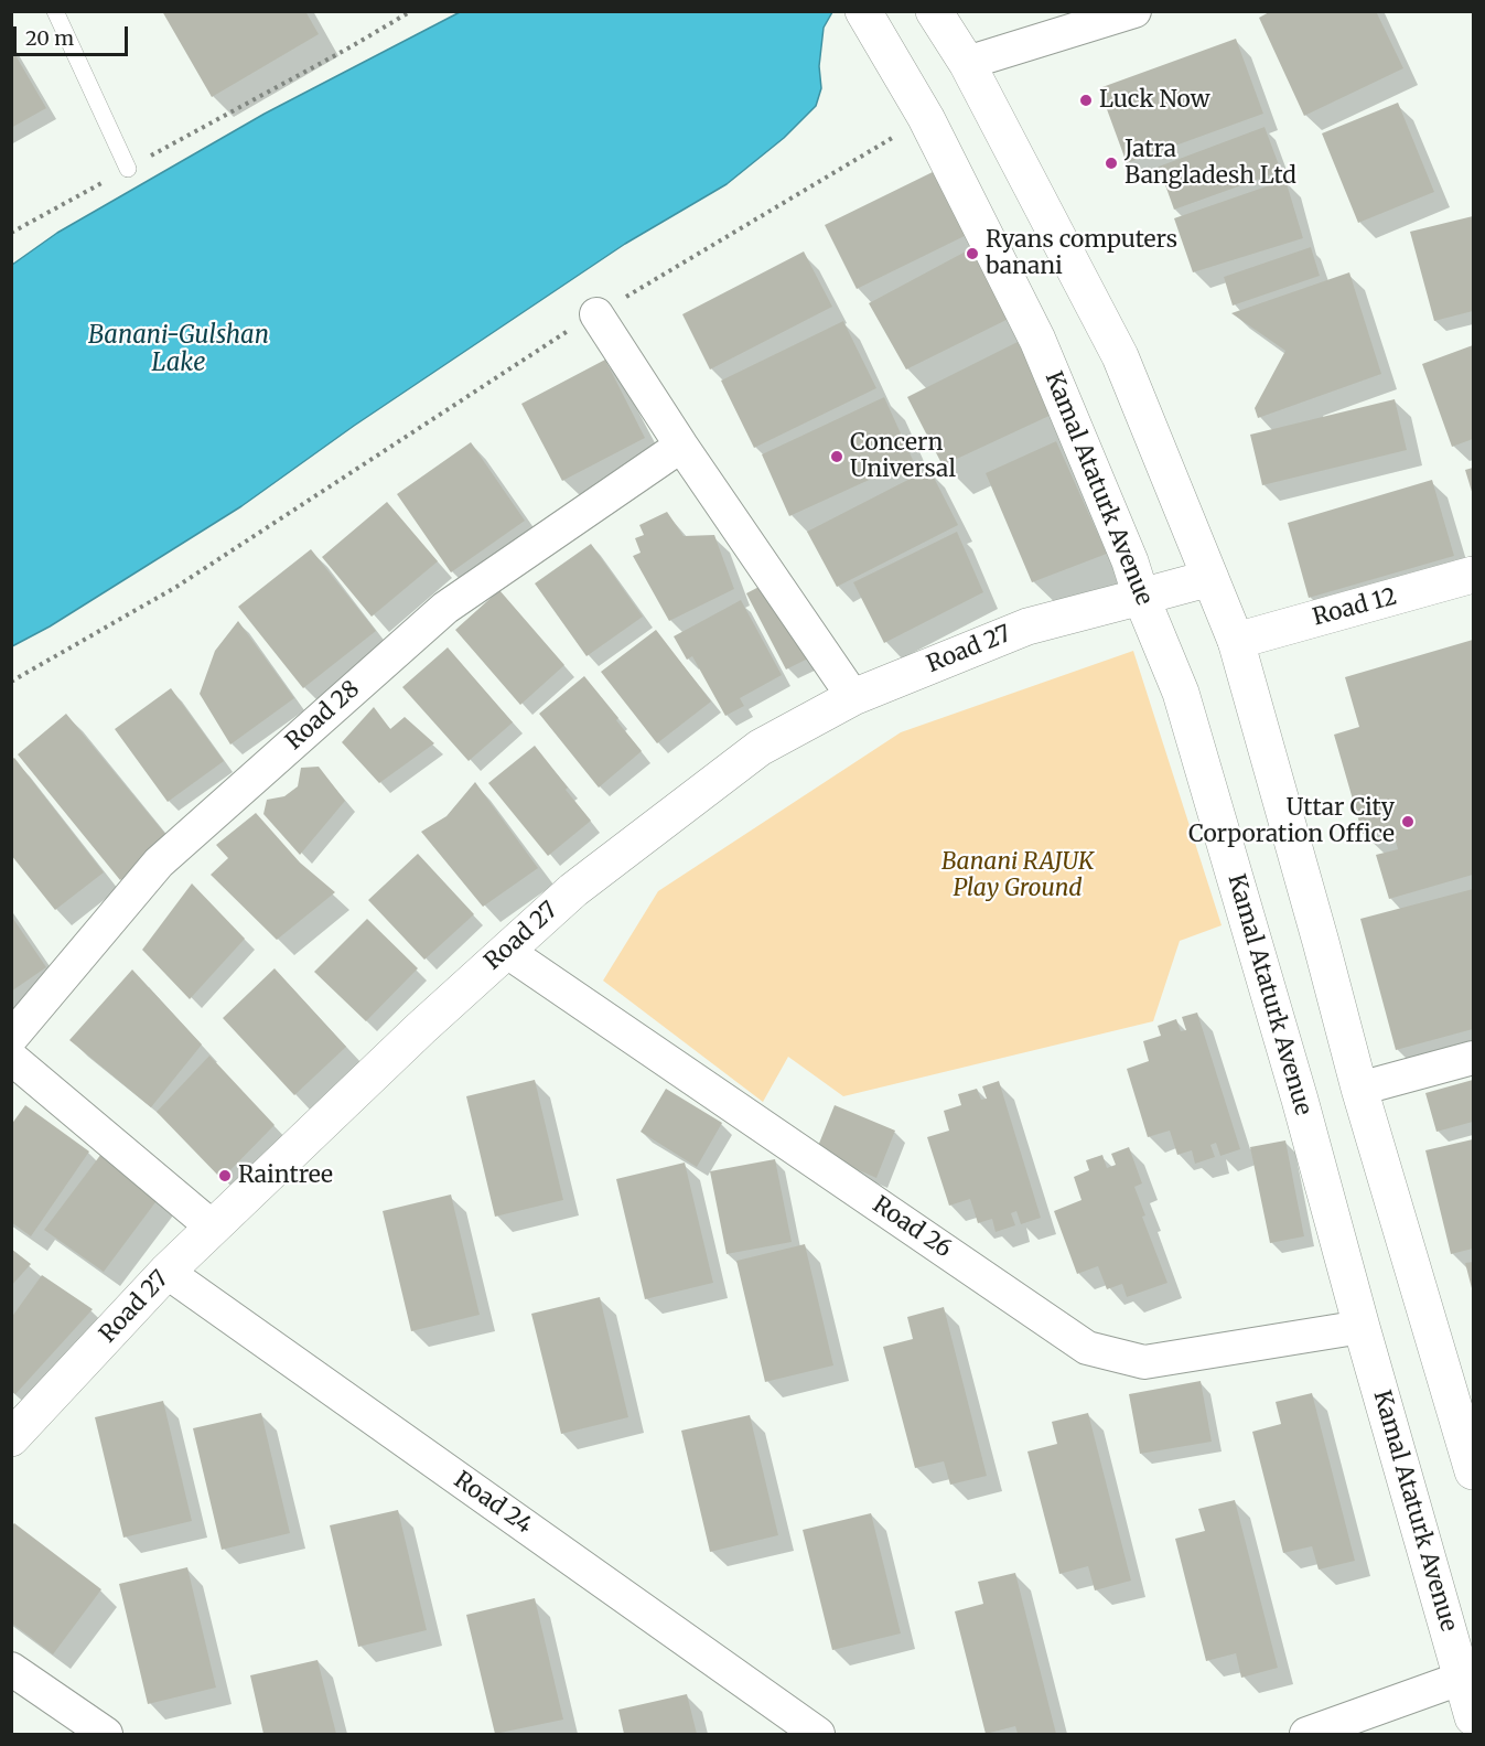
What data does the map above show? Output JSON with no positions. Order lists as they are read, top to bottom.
{
  "streets": {
    "main road": ["Kamal Ataturk Avenue", "Road 12", "Road 27"],
    "street": ["Road 28", "Road 26", "Road 24"]
  },
  "crossings": [
    ["Kamal Ataturk Avenue", "Road 27"],
    ["Kamal Ataturk Avenue", "Road 26"],
    ["Road 27", "Road 26"],
    ["Road 27", "Road 24"]
  ],
  "water": ["Banani-Gulshan Lake"],
  "parks": ["Banani RAJUK Play Ground"],
  "places": [
    "Luck Now",
    "Jatra Bangladesh Ltd",
    "Ryans computers banani",
    "Concern Universal",
    "Uttar City Corporation Office",
    "Raintree"
  ],
  "scale_bar": "20 m"
}
